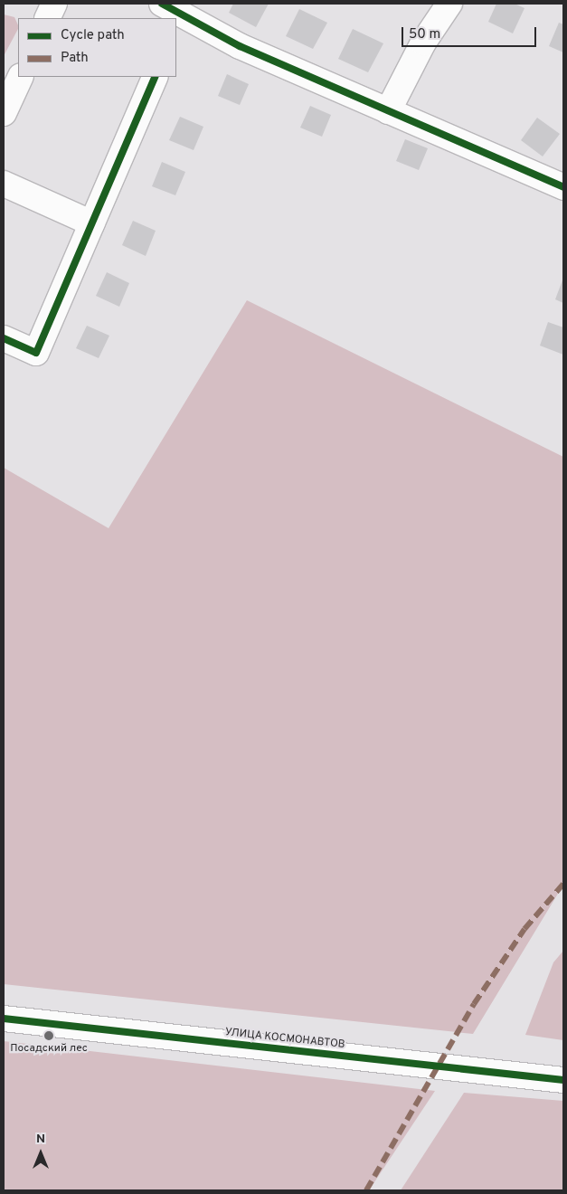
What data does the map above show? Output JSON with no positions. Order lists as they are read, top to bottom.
{
  "streets": {
    "street": ["УЛИЦА КОСМОНАВТОВ"]
  },
  "places": ["Посадский лес"],
  "legend": ["Cycle path", "Path"],
  "scale_bar": "50 m",
  "north": "top"
}
